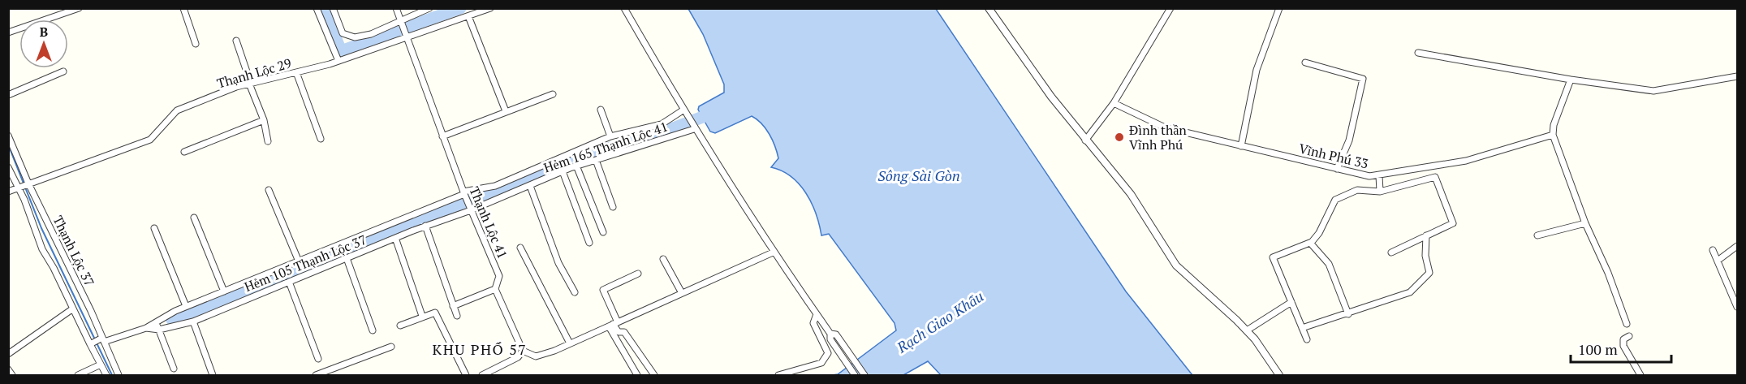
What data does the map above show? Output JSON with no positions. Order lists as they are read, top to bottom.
{
  "streets": {
    "street": [
      "Thạnh Lộc 29",
      "Hẻm 165 Thạnh Lộc 41",
      "Vĩnh Phú 33",
      "Thạnh Lộc 41",
      "Thạnh Lộc 37",
      "Hẻm 105 Thạnh Lộc 37"
    ]
  },
  "crossings": [
    ["Thạnh Lộc 29", "Thạnh Lộc 41"],
    ["Thạnh Lộc 29", "Thạnh Lộc 37"],
    ["Hẻm 165 Thạnh Lộc 41", "Thạnh Lộc 41"],
    ["Hẻm 165 Thạnh Lộc 41", "Hẻm 105 Thạnh Lộc 37"],
    ["Thạnh Lộc 41", "Hẻm 105 Thạnh Lộc 37"]
  ],
  "districts": ["KHU PHỐ 57"],
  "water": ["Sông Sài Gòn", "Rạch Giao Khẩu"],
  "places": ["Đình thần Vĩnh Phú"],
  "scale_bar": "100 m",
  "north": "top"
}
